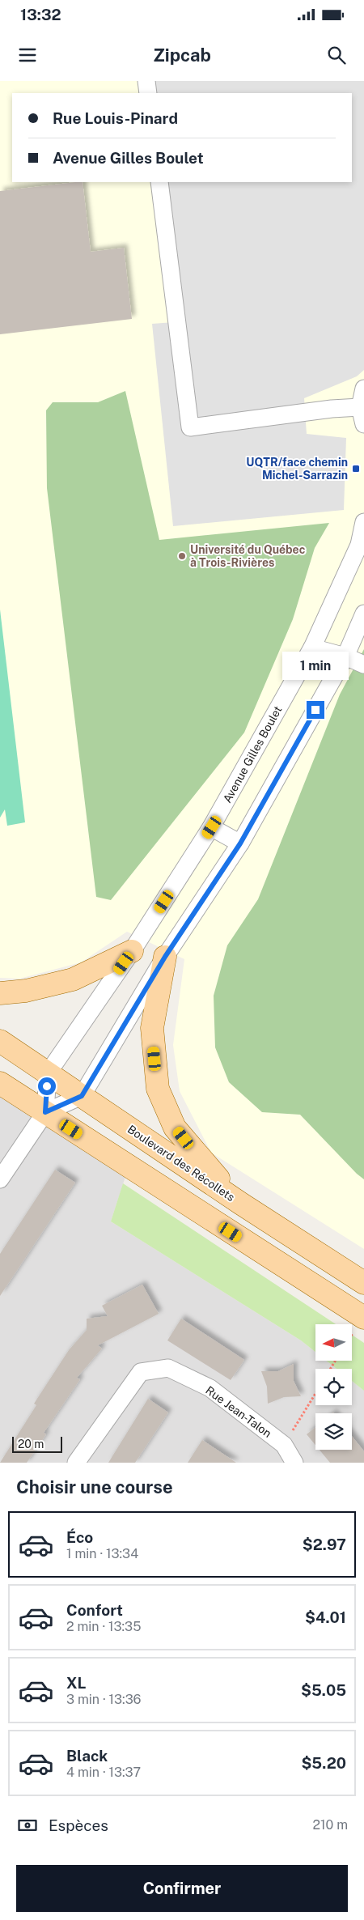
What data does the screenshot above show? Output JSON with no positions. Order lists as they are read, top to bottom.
{
  "streets": {
    "main road": ["Boulevard des Récollets"],
    "street": ["Avenue Gilles Boulet", "Rue Jean-Talon"]
  },
  "crossings": [
    ["Avenue Gilles Boulet", "Boulevard des Récollets"]
  ],
  "places": {
    "transit": ["UQTR/face chemin Michel-Sarrazin"],
    "other": ["Université du Québec à Trois-Rivières"]
  },
  "scale_bar": "20 m",
  "north": "left",
  "page": {
    "status": "13:32",
    "header": "Zipcab",
    "banner": ["Rue Louis-Pinard", "Avenue Gilles Boulet"],
    "bubble": "1 min",
    "scale": "20 m",
    "heading": "Choisir une course",
    "list": [
      {
        "name": "Éco",
        "note": "1 min · 13:34",
        "value": "$2.97"
      },
      {
        "name": "Confort",
        "note": "2 min · 13:35",
        "value": "$4.01"
      },
      {
        "name": "XL",
        "note": "3 min · 13:36",
        "value": "$5.05"
      },
      {
        "name": "Black",
        "note": "4 min · 13:37",
        "value": "$5.20"
      }
    ],
    "pay": ["Espèces", "210 m"],
    "buttons": "Confirmer"
  }
}
